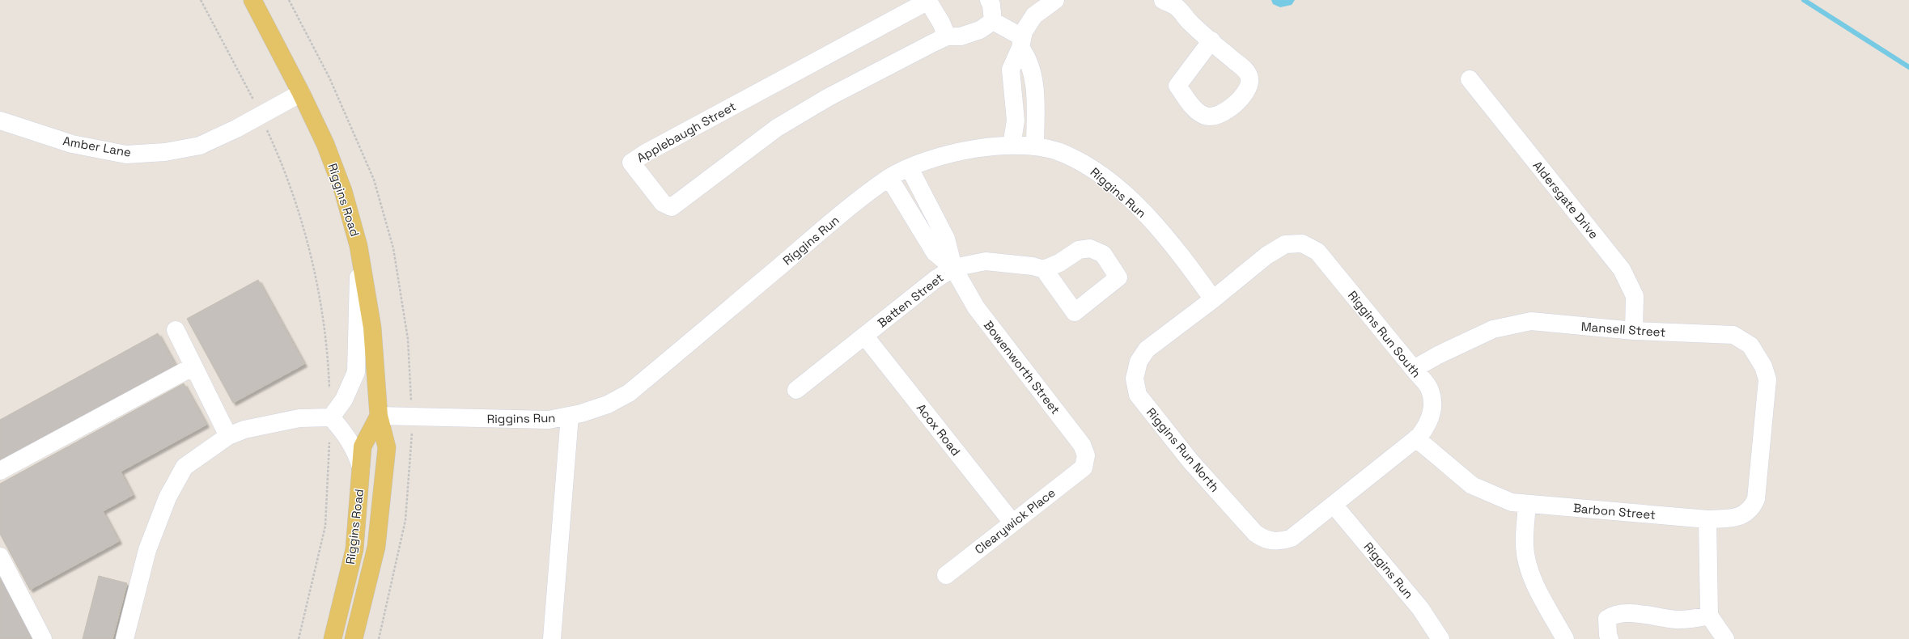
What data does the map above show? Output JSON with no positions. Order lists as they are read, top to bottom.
{
  "streets": {
    "main road": ["Riggins Road"],
    "street": [
      "Applebaugh Street",
      "Amber Lane",
      "Riggins Run",
      "Aldersgate Drive",
      "Batten Street",
      "Mansell Street",
      "Riggins Run South",
      "Bowenworth Street",
      "Acox Road",
      "Riggins Run North",
      "Barbon Street",
      "Clearywick Place"
    ]
  },
  "crossings": [
    ["Amber Lane", "Riggins Road"],
    ["Riggins Run", "Riggins Road"],
    ["Riggins Run", "Riggins Run South"],
    ["Riggins Run", "Bowenworth Street"],
    ["Riggins Run", "Riggins Run North"],
    ["Aldersgate Drive", "Mansell Street"],
    ["Batten Street", "Bowenworth Street"],
    ["Batten Street", "Acox Road"],
    ["Mansell Street", "Riggins Run South"],
    ["Mansell Street", "Barbon Street"],
    ["Riggins Run South", "Riggins Run North"],
    ["Riggins Run South", "Barbon Street"],
    ["Bowenworth Street", "Clearywick Place"],
    ["Acox Road", "Clearywick Place"]
  ]
}
